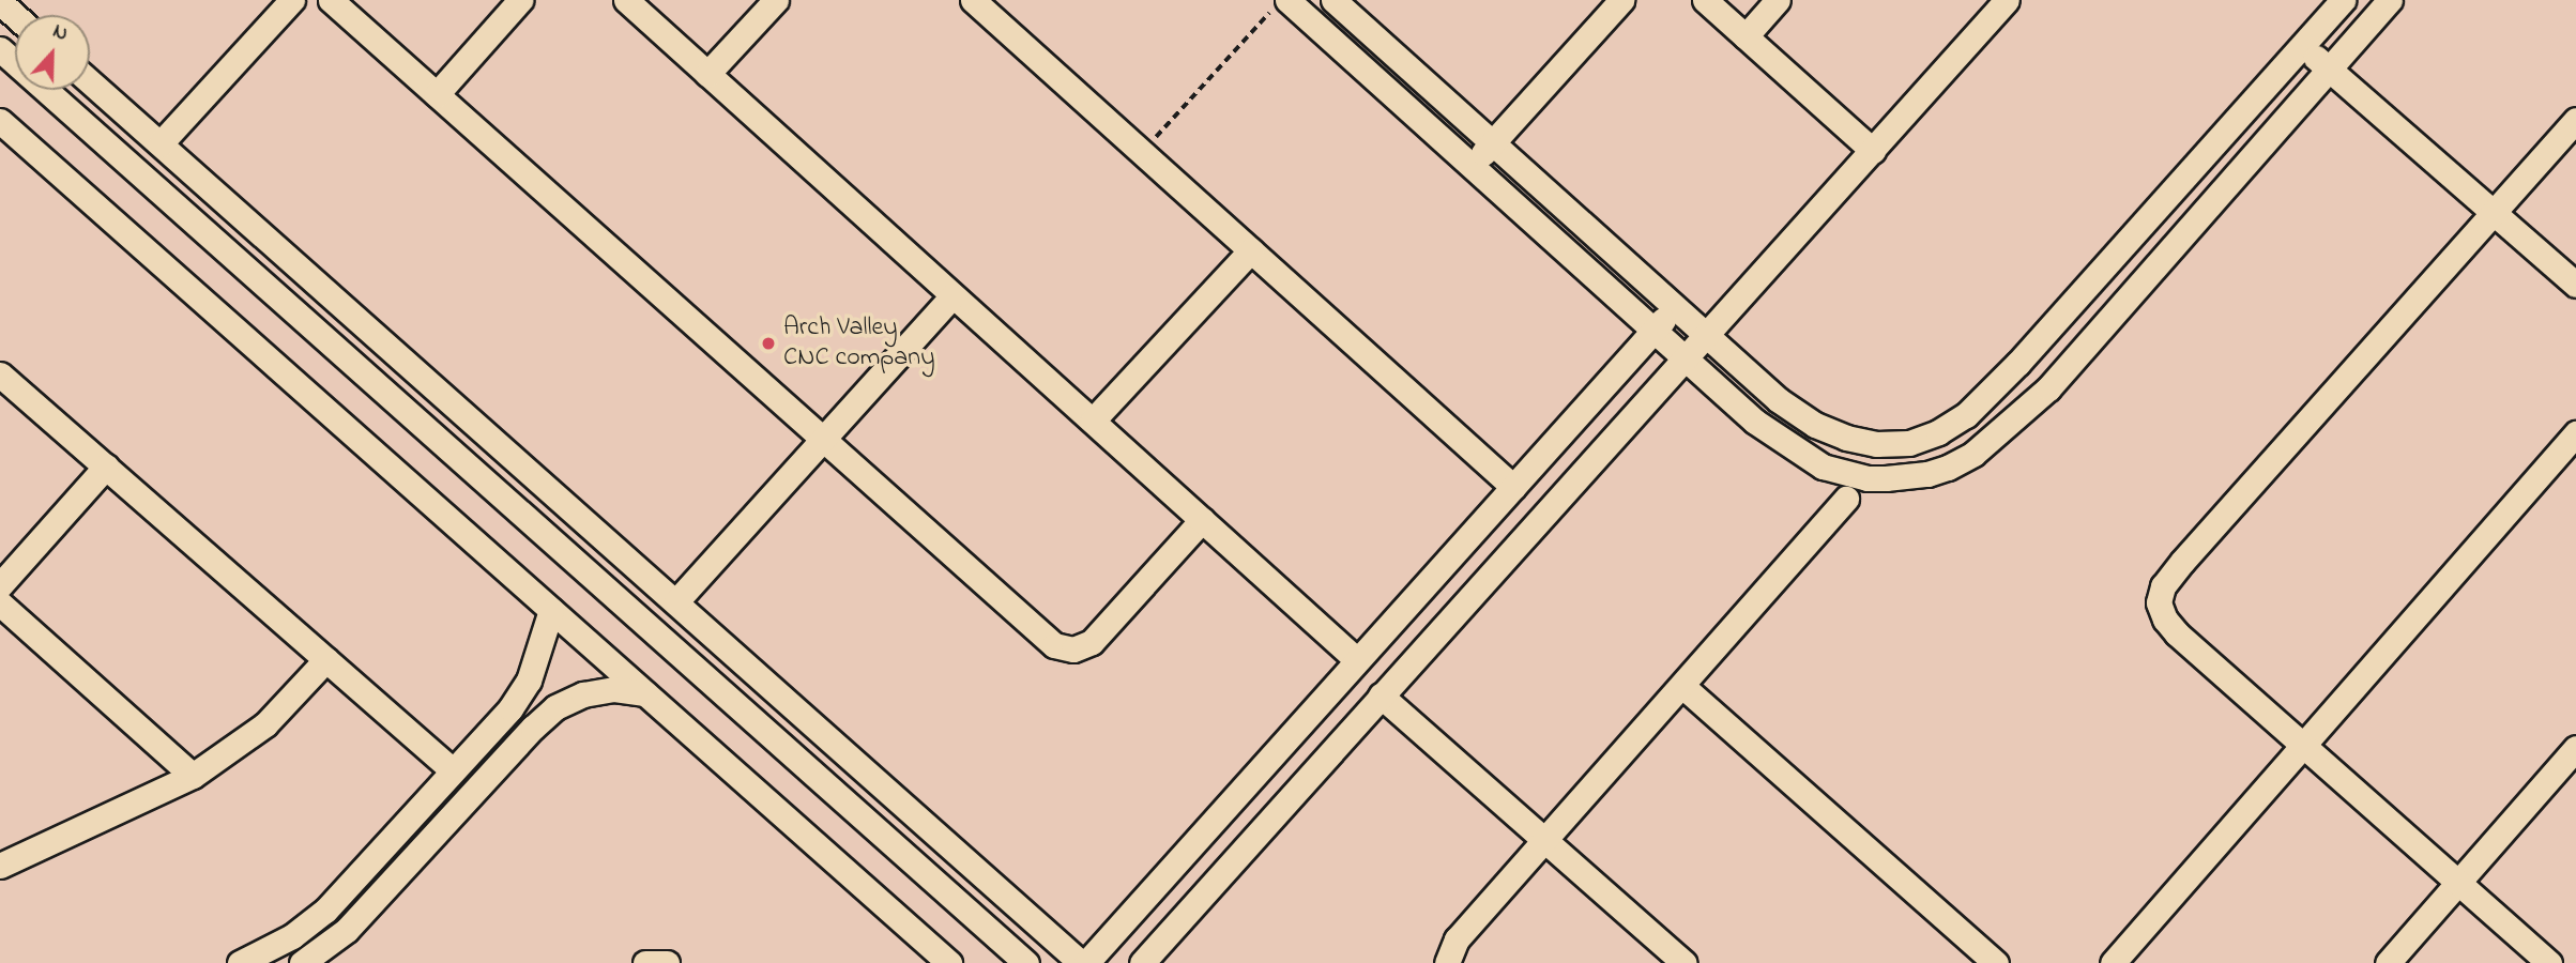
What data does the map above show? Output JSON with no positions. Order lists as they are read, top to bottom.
{
  "places": ["Arch Valley CNC company"],
  "north": "top"
}
